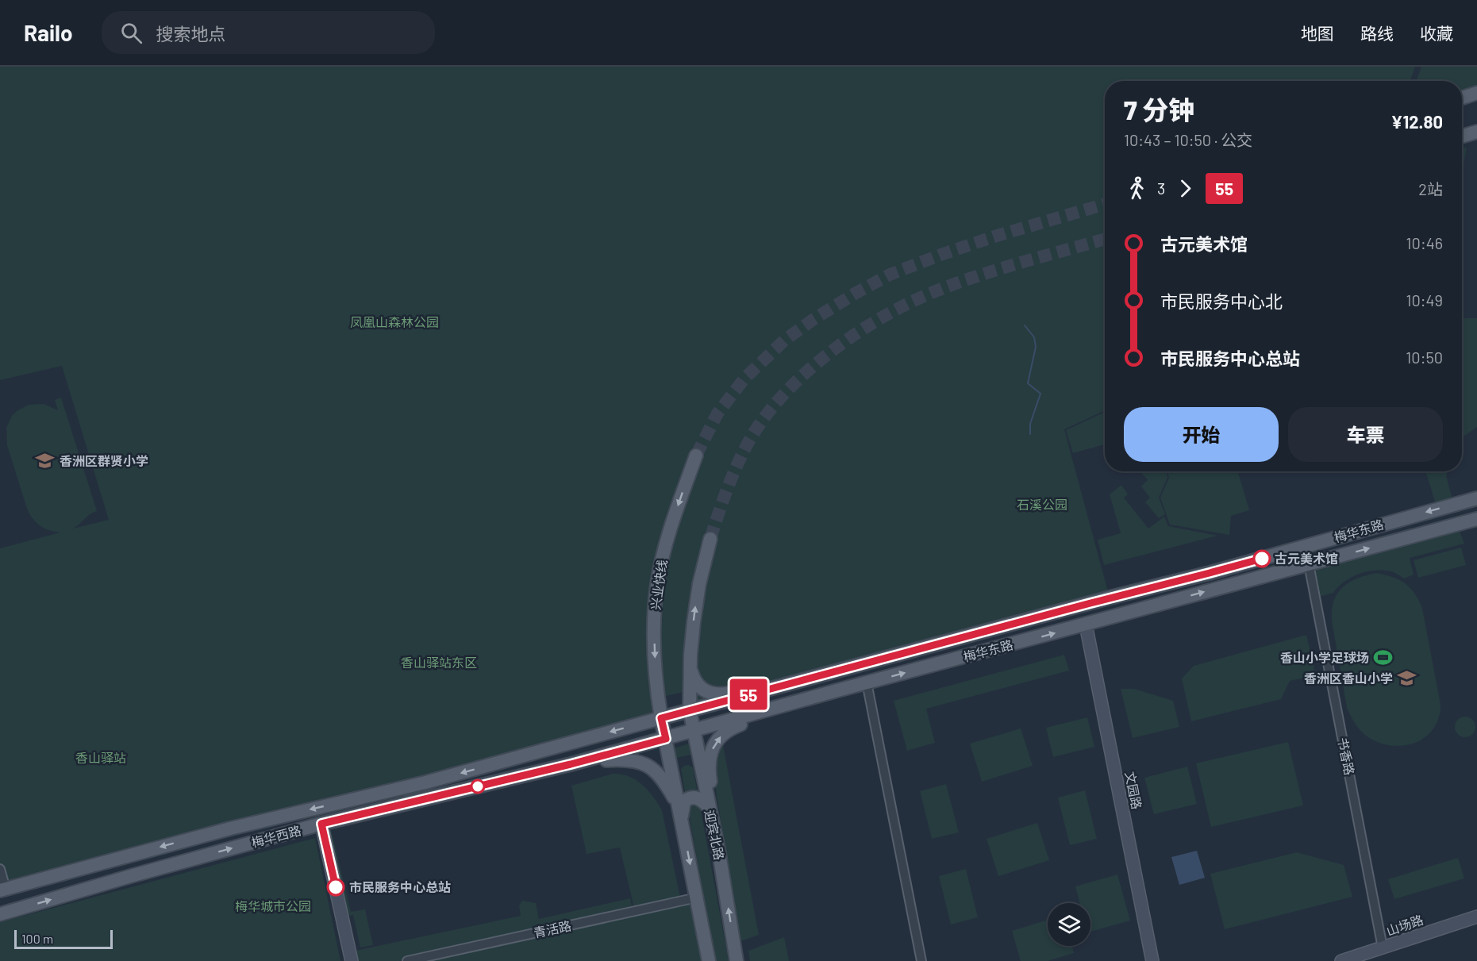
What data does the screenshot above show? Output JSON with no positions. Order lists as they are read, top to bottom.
{
  "streets": {
    "main road": [
      "梅华东路",
      "兴业快线",
      "迎宾北路",
      "梅华西路"
    ],
    "street": [
      "书香路",
      "文园路",
      "山场路",
      "青活路"
    ]
  },
  "crossings": [
    ["梅华东路", "兴业快线"],
    ["梅华东路", "书香路"],
    ["梅华东路", "文园路"],
    ["梅华东路", "迎宾北路"],
    ["梅华东路", "梅华西路"],
    ["兴业快线", "梅华西路"],
    ["书香路", "山场路"],
    ["迎宾北路", "梅华西路"]
  ],
  "parks": [
    "凤凰山森林公园",
    "石溪公园",
    "香山驿站东区",
    "香山驿站",
    "梅华城市公园"
  ],
  "places": {
    "school or university": ["香洲区群贤小学", "香洲区香山小学"],
    "other": ["古元美术馆", "市民服务中心总站"],
    "sports": ["香山小学足球场"]
  },
  "lines": ["bus line 55"],
  "scale_bar": "100 m",
  "page": {
    "header": "Railo",
    "search": "搜索地点",
    "nav": ["地图", "路线", "收藏"],
    "on_map": "55",
    "heading": ["7 分钟", "10:43 – 10:50 · 公交", "¥12.80"],
    "legs": ["3", "55", "2站"],
    "list": [
      {
        "name": "古元美术馆",
        "value": "10:46"
      },
      {
        "name": "市民服务中心北",
        "value": "10:49"
      },
      {
        "name": "市民服务中心总站",
        "value": "10:50"
      }
    ],
    "buttons": ["开始", "车票"],
    "scale": "100 m"
  }
}
